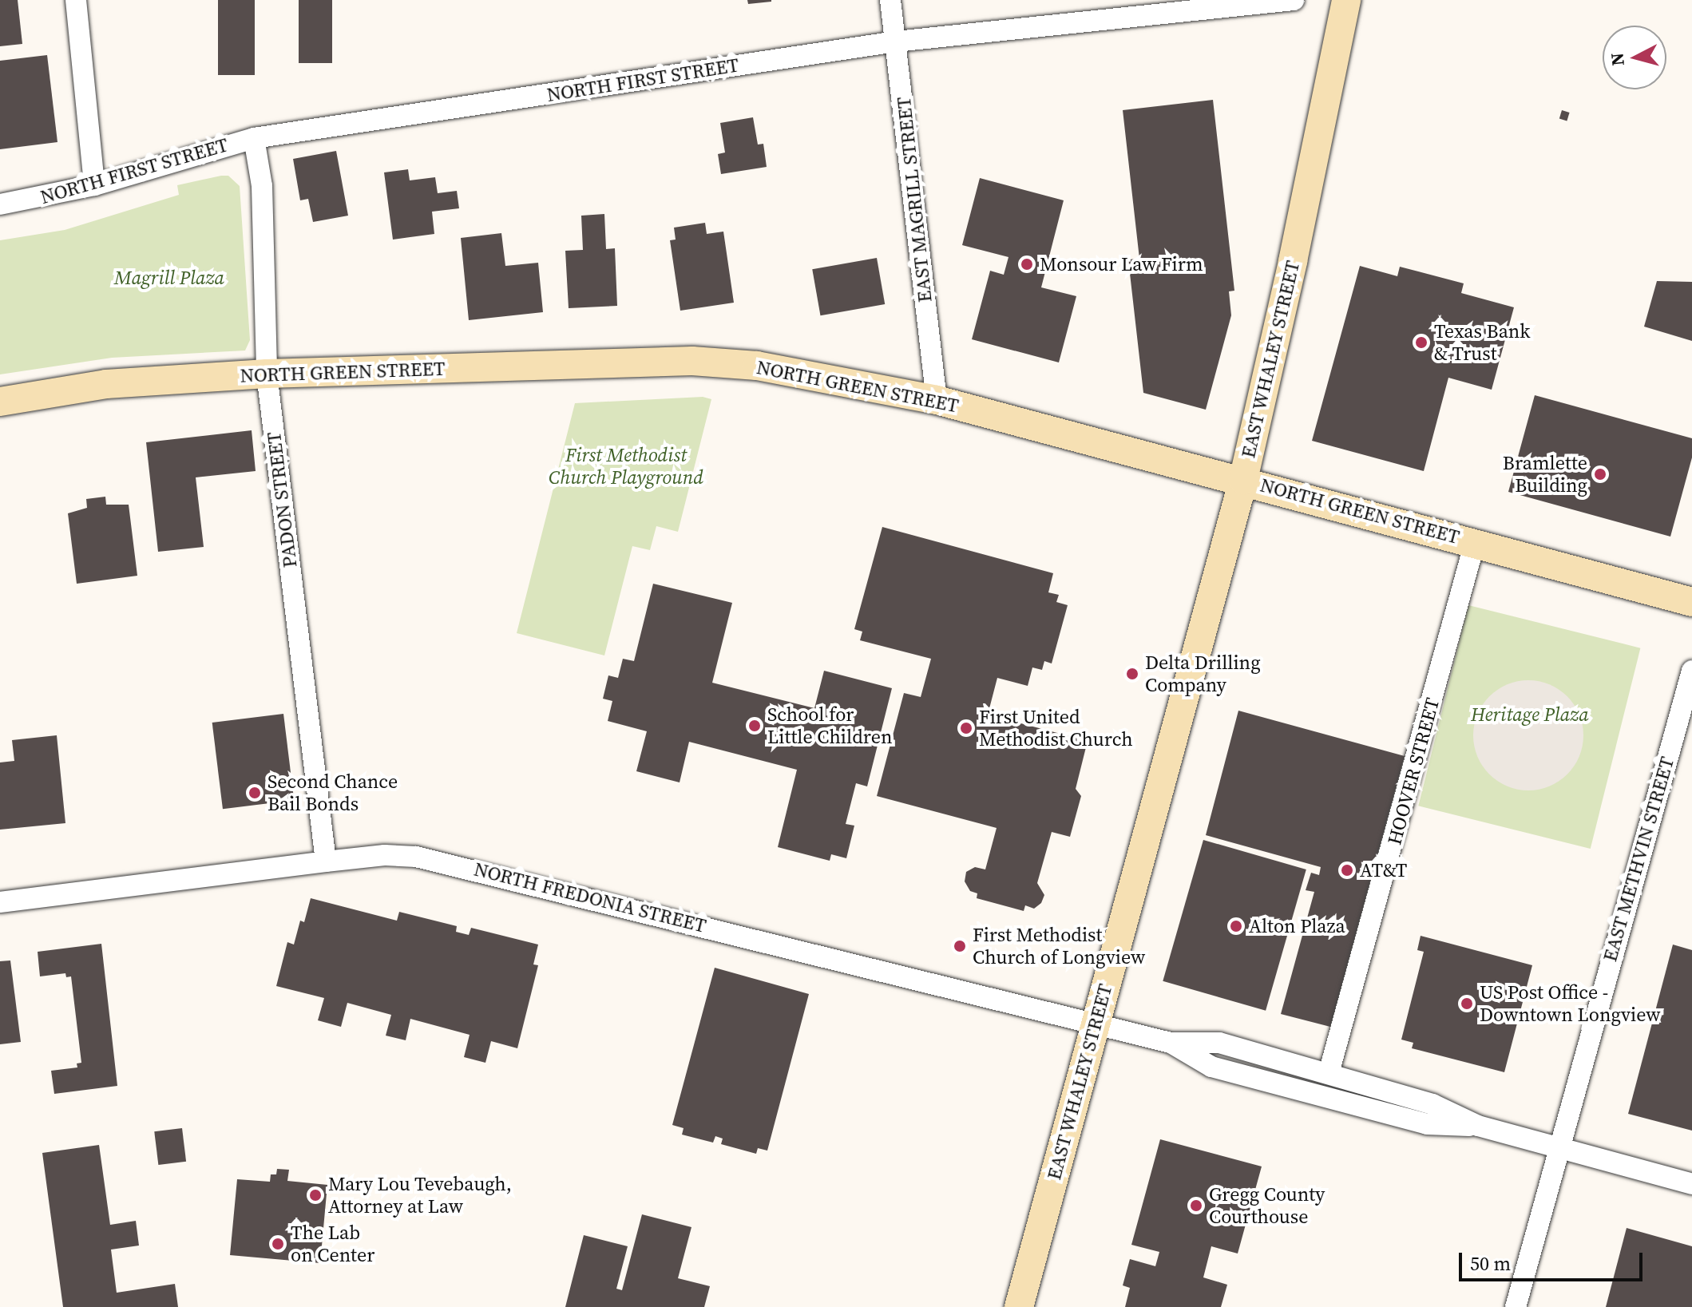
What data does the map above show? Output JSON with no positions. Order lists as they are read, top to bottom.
{
  "streets": {
    "street": [
      "NORTH FIRST STREET",
      "EAST MAGRILL STREET",
      "EAST WHALEY STREET",
      "NORTH GREEN STREET",
      "PADON STREET",
      "HOOVER STREET",
      "EAST METHVIN STREET",
      "NORTH FREDONIA STREET"
    ]
  },
  "crossings": [
    ["NORTH FIRST STREET", "EAST MAGRILL STREET"],
    ["NORTH FIRST STREET", "PADON STREET"],
    ["EAST MAGRILL STREET", "NORTH GREEN STREET"],
    ["EAST WHALEY STREET", "NORTH GREEN STREET"],
    ["EAST WHALEY STREET", "NORTH FREDONIA STREET"],
    ["NORTH GREEN STREET", "PADON STREET"],
    ["NORTH GREEN STREET", "HOOVER STREET"],
    ["PADON STREET", "NORTH FREDONIA STREET"],
    ["HOOVER STREET", "NORTH FREDONIA STREET"],
    ["EAST METHVIN STREET", "NORTH FREDONIA STREET"]
  ],
  "parks": ["Magrill Plaza", "First Methodist Church Playground", "Heritage Plaza"],
  "places": [
    "Monsour Law Firm",
    "Texas Bank & Trust",
    "Bramlette Building",
    "Delta Drilling Company",
    "School for Little Children",
    "First United Methodist Church",
    "Second Chance Bail Bonds",
    "AT&T",
    "Alton Plaza",
    "First Methodist Church of Longview",
    "US Post Office - Downtown Longview",
    "Mary Lou Tevebaugh, Attorney at Law",
    "Gregg County Courthouse",
    "The Lab on Center"
  ],
  "scale_bar": "50 m",
  "north": "left"
}
